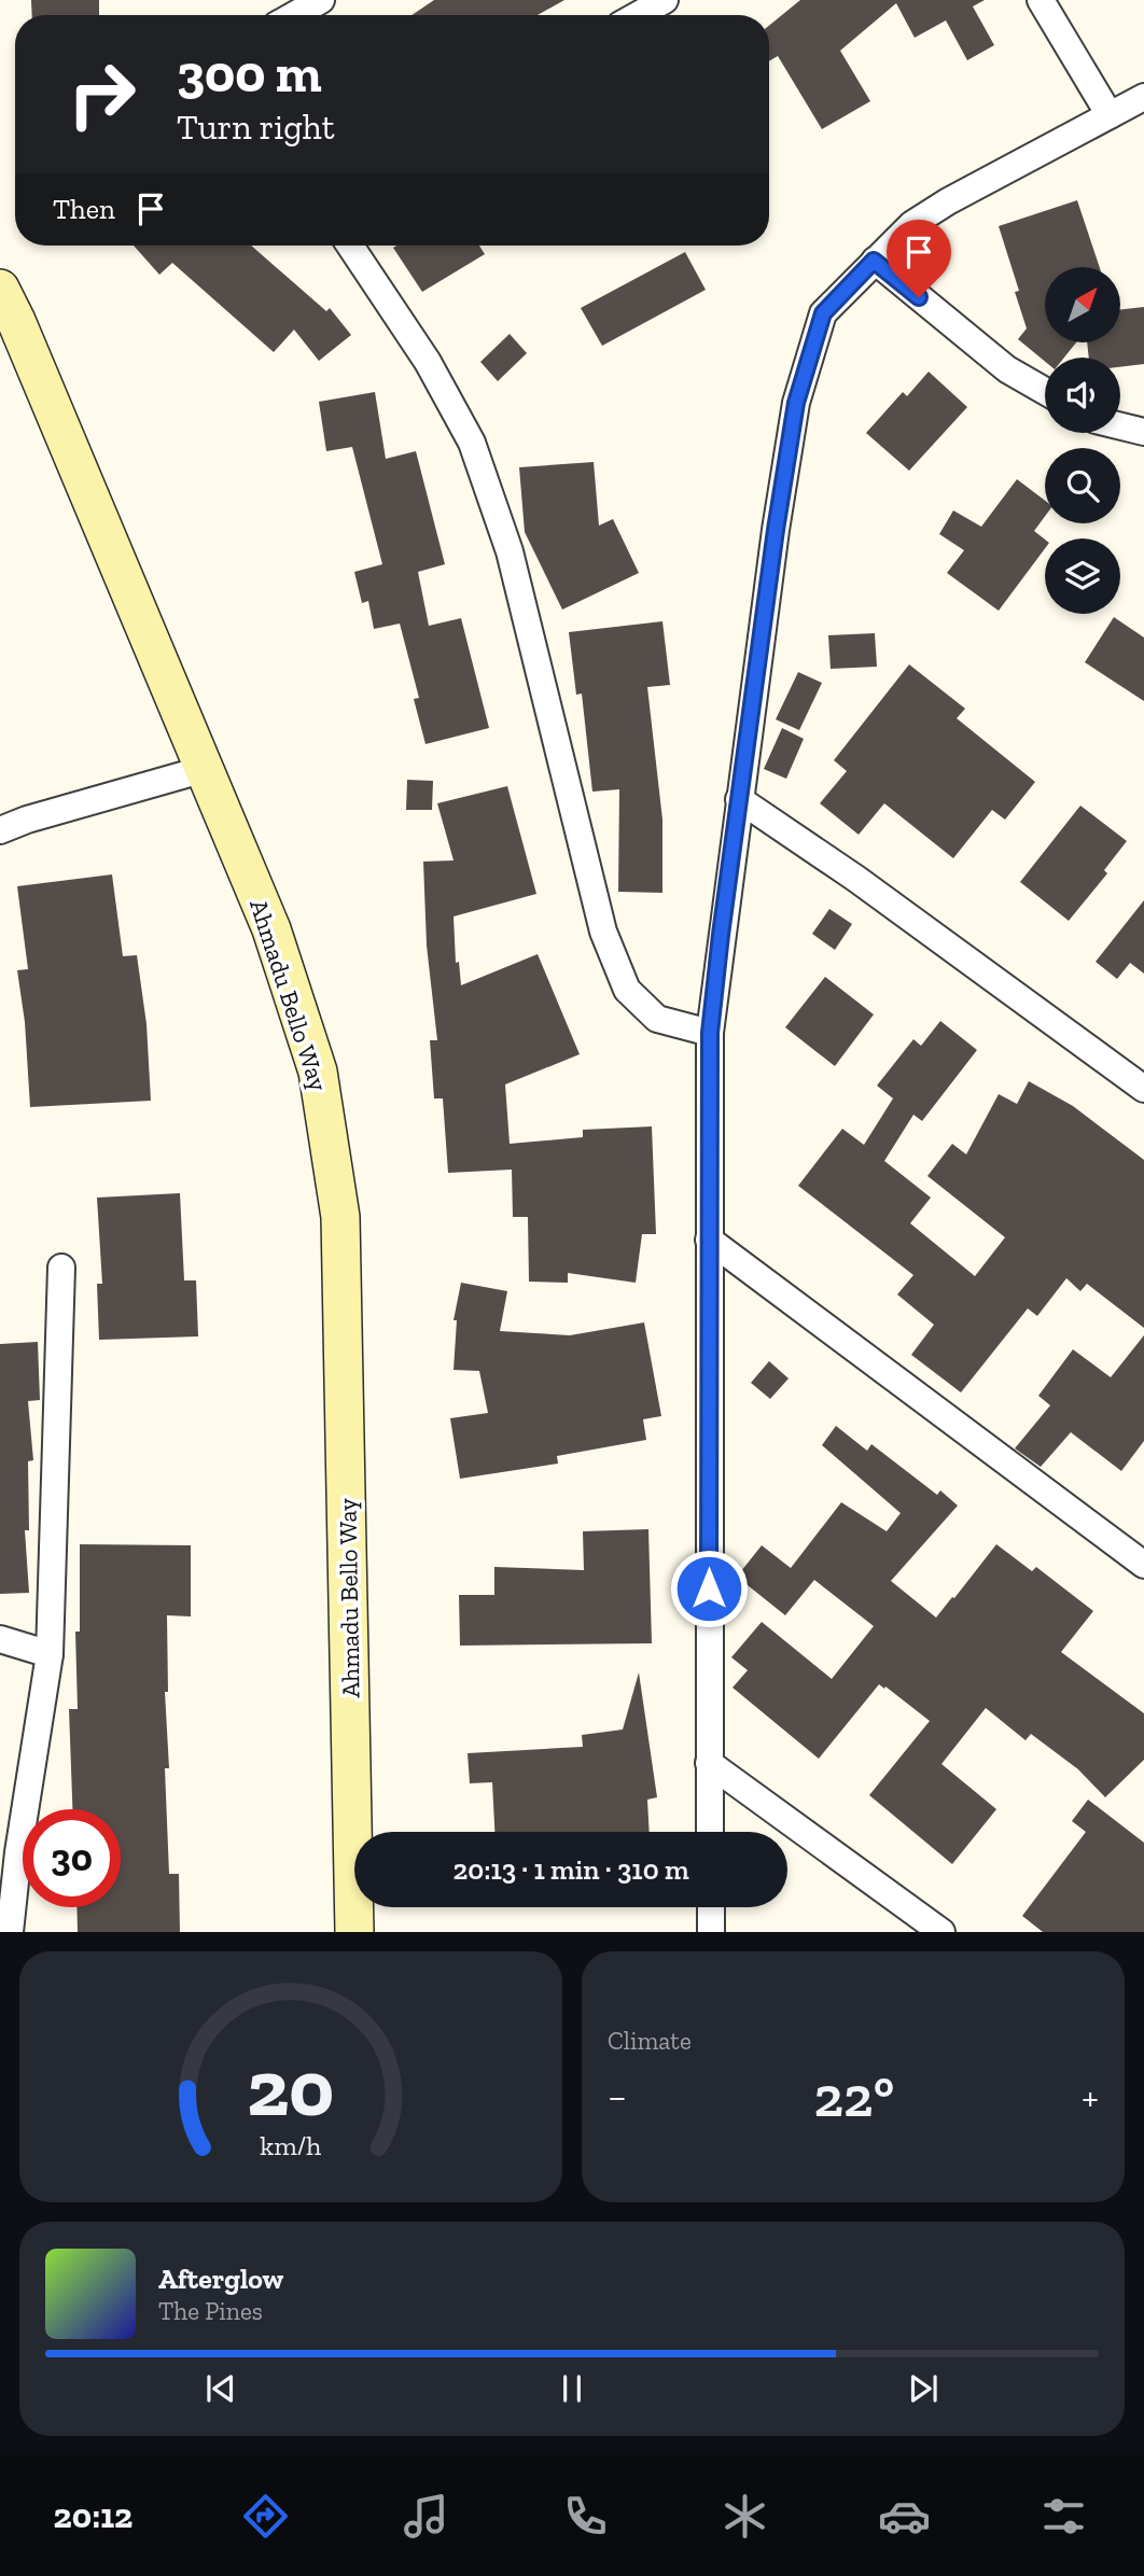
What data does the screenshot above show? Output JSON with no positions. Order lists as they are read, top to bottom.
{
  "streets": {
    "street": ["Ahmadu Bello Way"]
  },
  "north": "top right",
  "page": {
    "turn": ["300 m", "Turn right"],
    "then": "Then",
    "limit": "30",
    "trip": "20:13 · 1 min · 310 m",
    "tile": "Climate",
    "heat": ["−", "22°", "+"],
    "song": ["Afterglow", "The Pines"],
    "tabs": "20:12",
    "gauge": ["20", "km/h"]
  }
}
